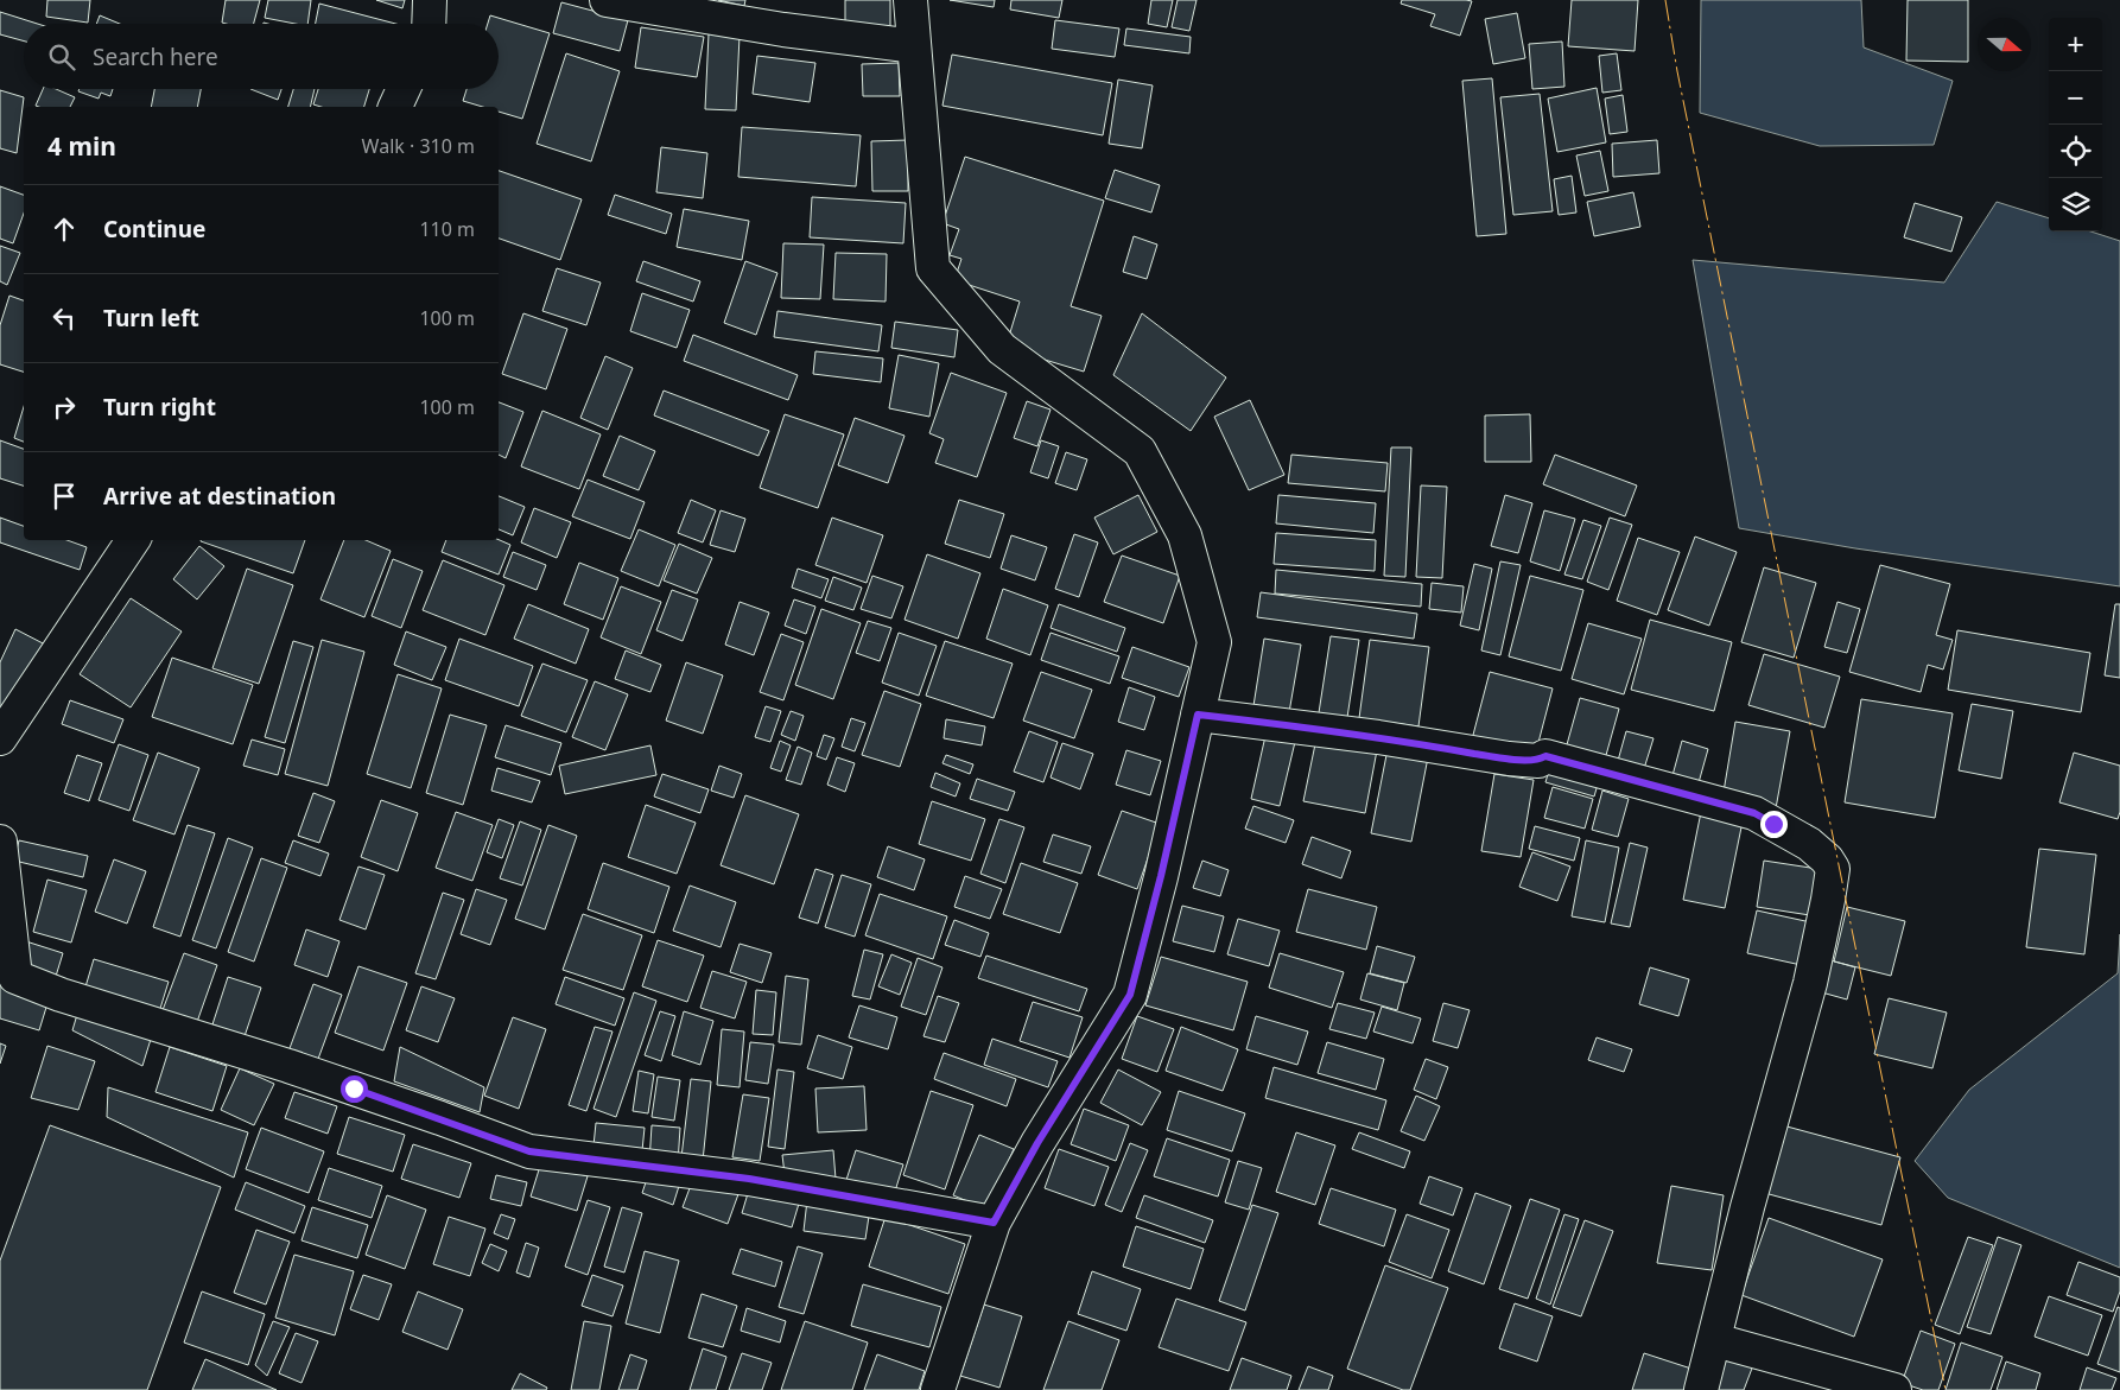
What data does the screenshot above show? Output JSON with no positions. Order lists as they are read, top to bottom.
{
  "north": "right",
  "page": {
    "map_buttons": ["+", "−"],
    "search": "Search here",
    "heading": ["4 min", "Walk · 310 m"],
    "list": [
      ["Continue", "110 m"],
      ["Turn left", "100 m"],
      ["Turn right", "100 m"],
      "Arrive at destination"
    ]
  }
}
